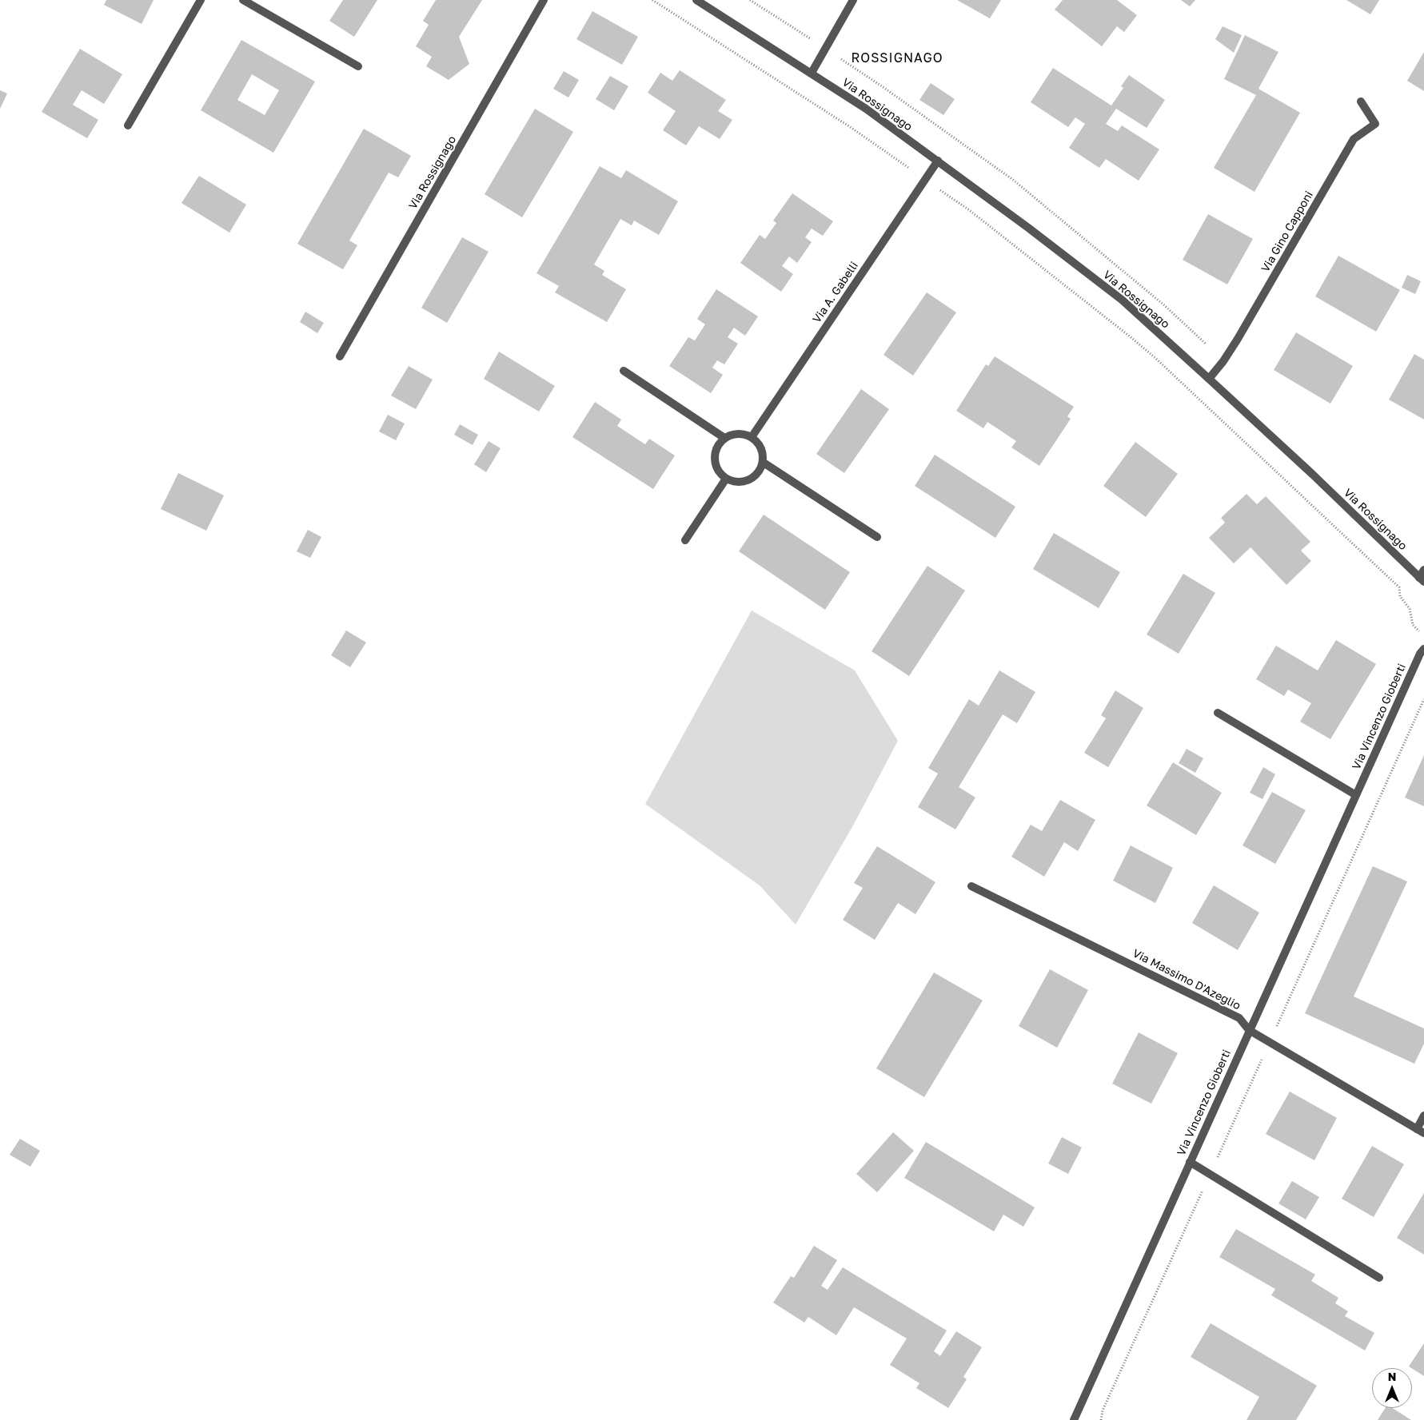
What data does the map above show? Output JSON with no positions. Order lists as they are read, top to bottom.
{
  "streets": {
    "street": [
      "Via Rossignago",
      "Via Gino Capponi",
      "Via A. Gabelli",
      "Via Vincenzo Gioberti",
      "Via Massimo D'Azeglio"
    ]
  },
  "crossings": [
    ["Via Rossignago", "Via Gino Capponi"],
    ["Via Rossignago", "Via A. Gabelli"],
    ["Via Vincenzo Gioberti", "Via Massimo D'Azeglio"]
  ],
  "districts": ["ROSSIGNAGO"],
  "north": "top"
}
